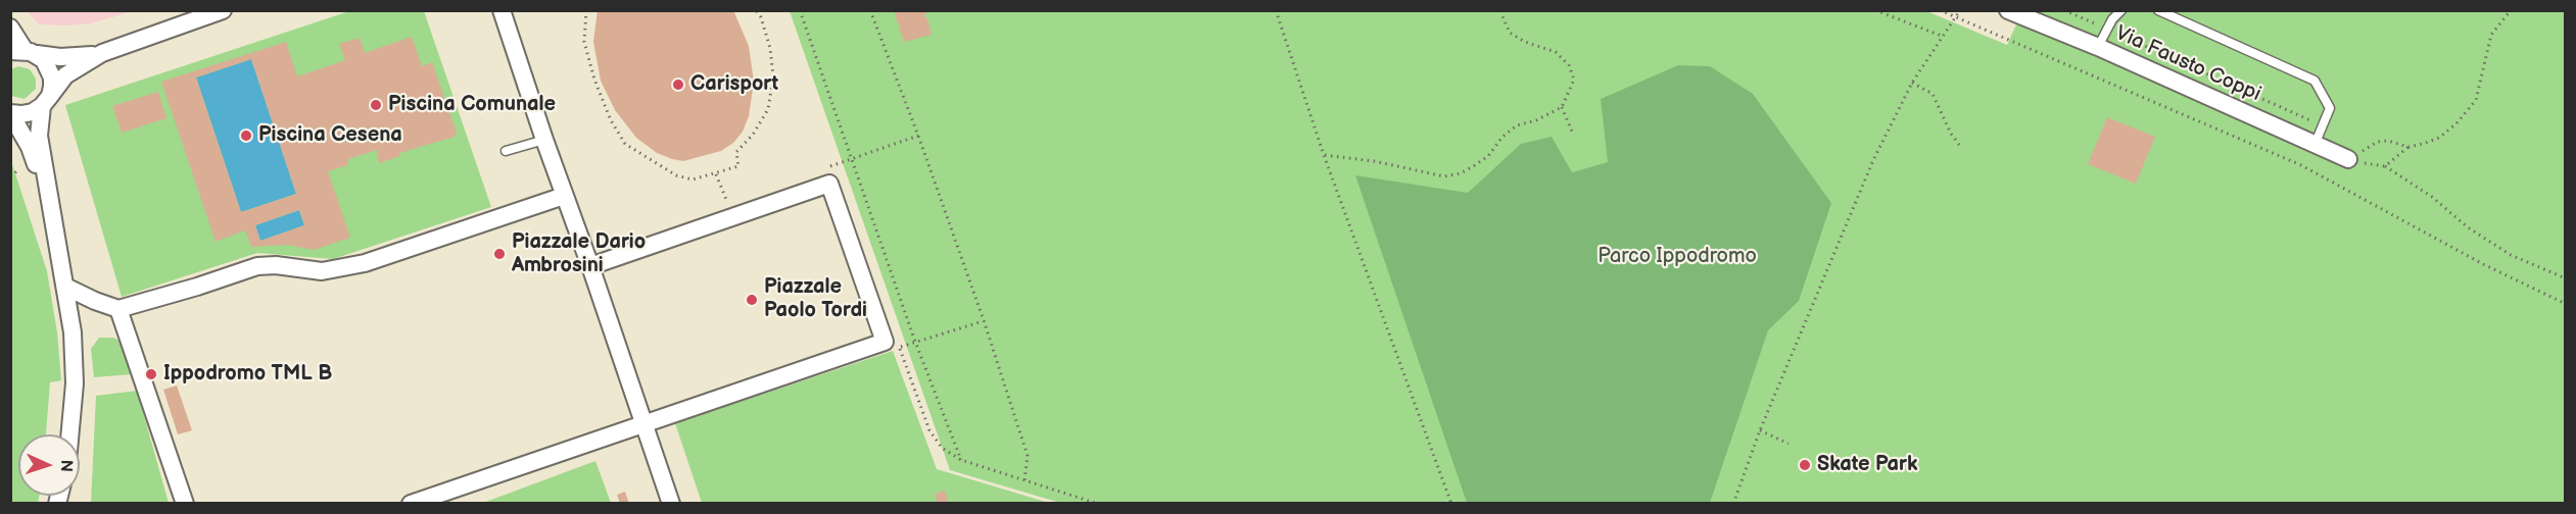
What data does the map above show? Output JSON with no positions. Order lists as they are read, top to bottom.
{
  "streets": {
    "street": ["Via Fausto Coppi"]
  },
  "parks": ["Parco Ippodromo"],
  "places": [
    "Carisport",
    "Piscina Comunale",
    "Piscina Cesena",
    "Piazzale Dario Ambrosini",
    "Piazzale Paolo Tordi",
    "Ippodromo TML B",
    "Skate Park"
  ],
  "north": "right"
}
